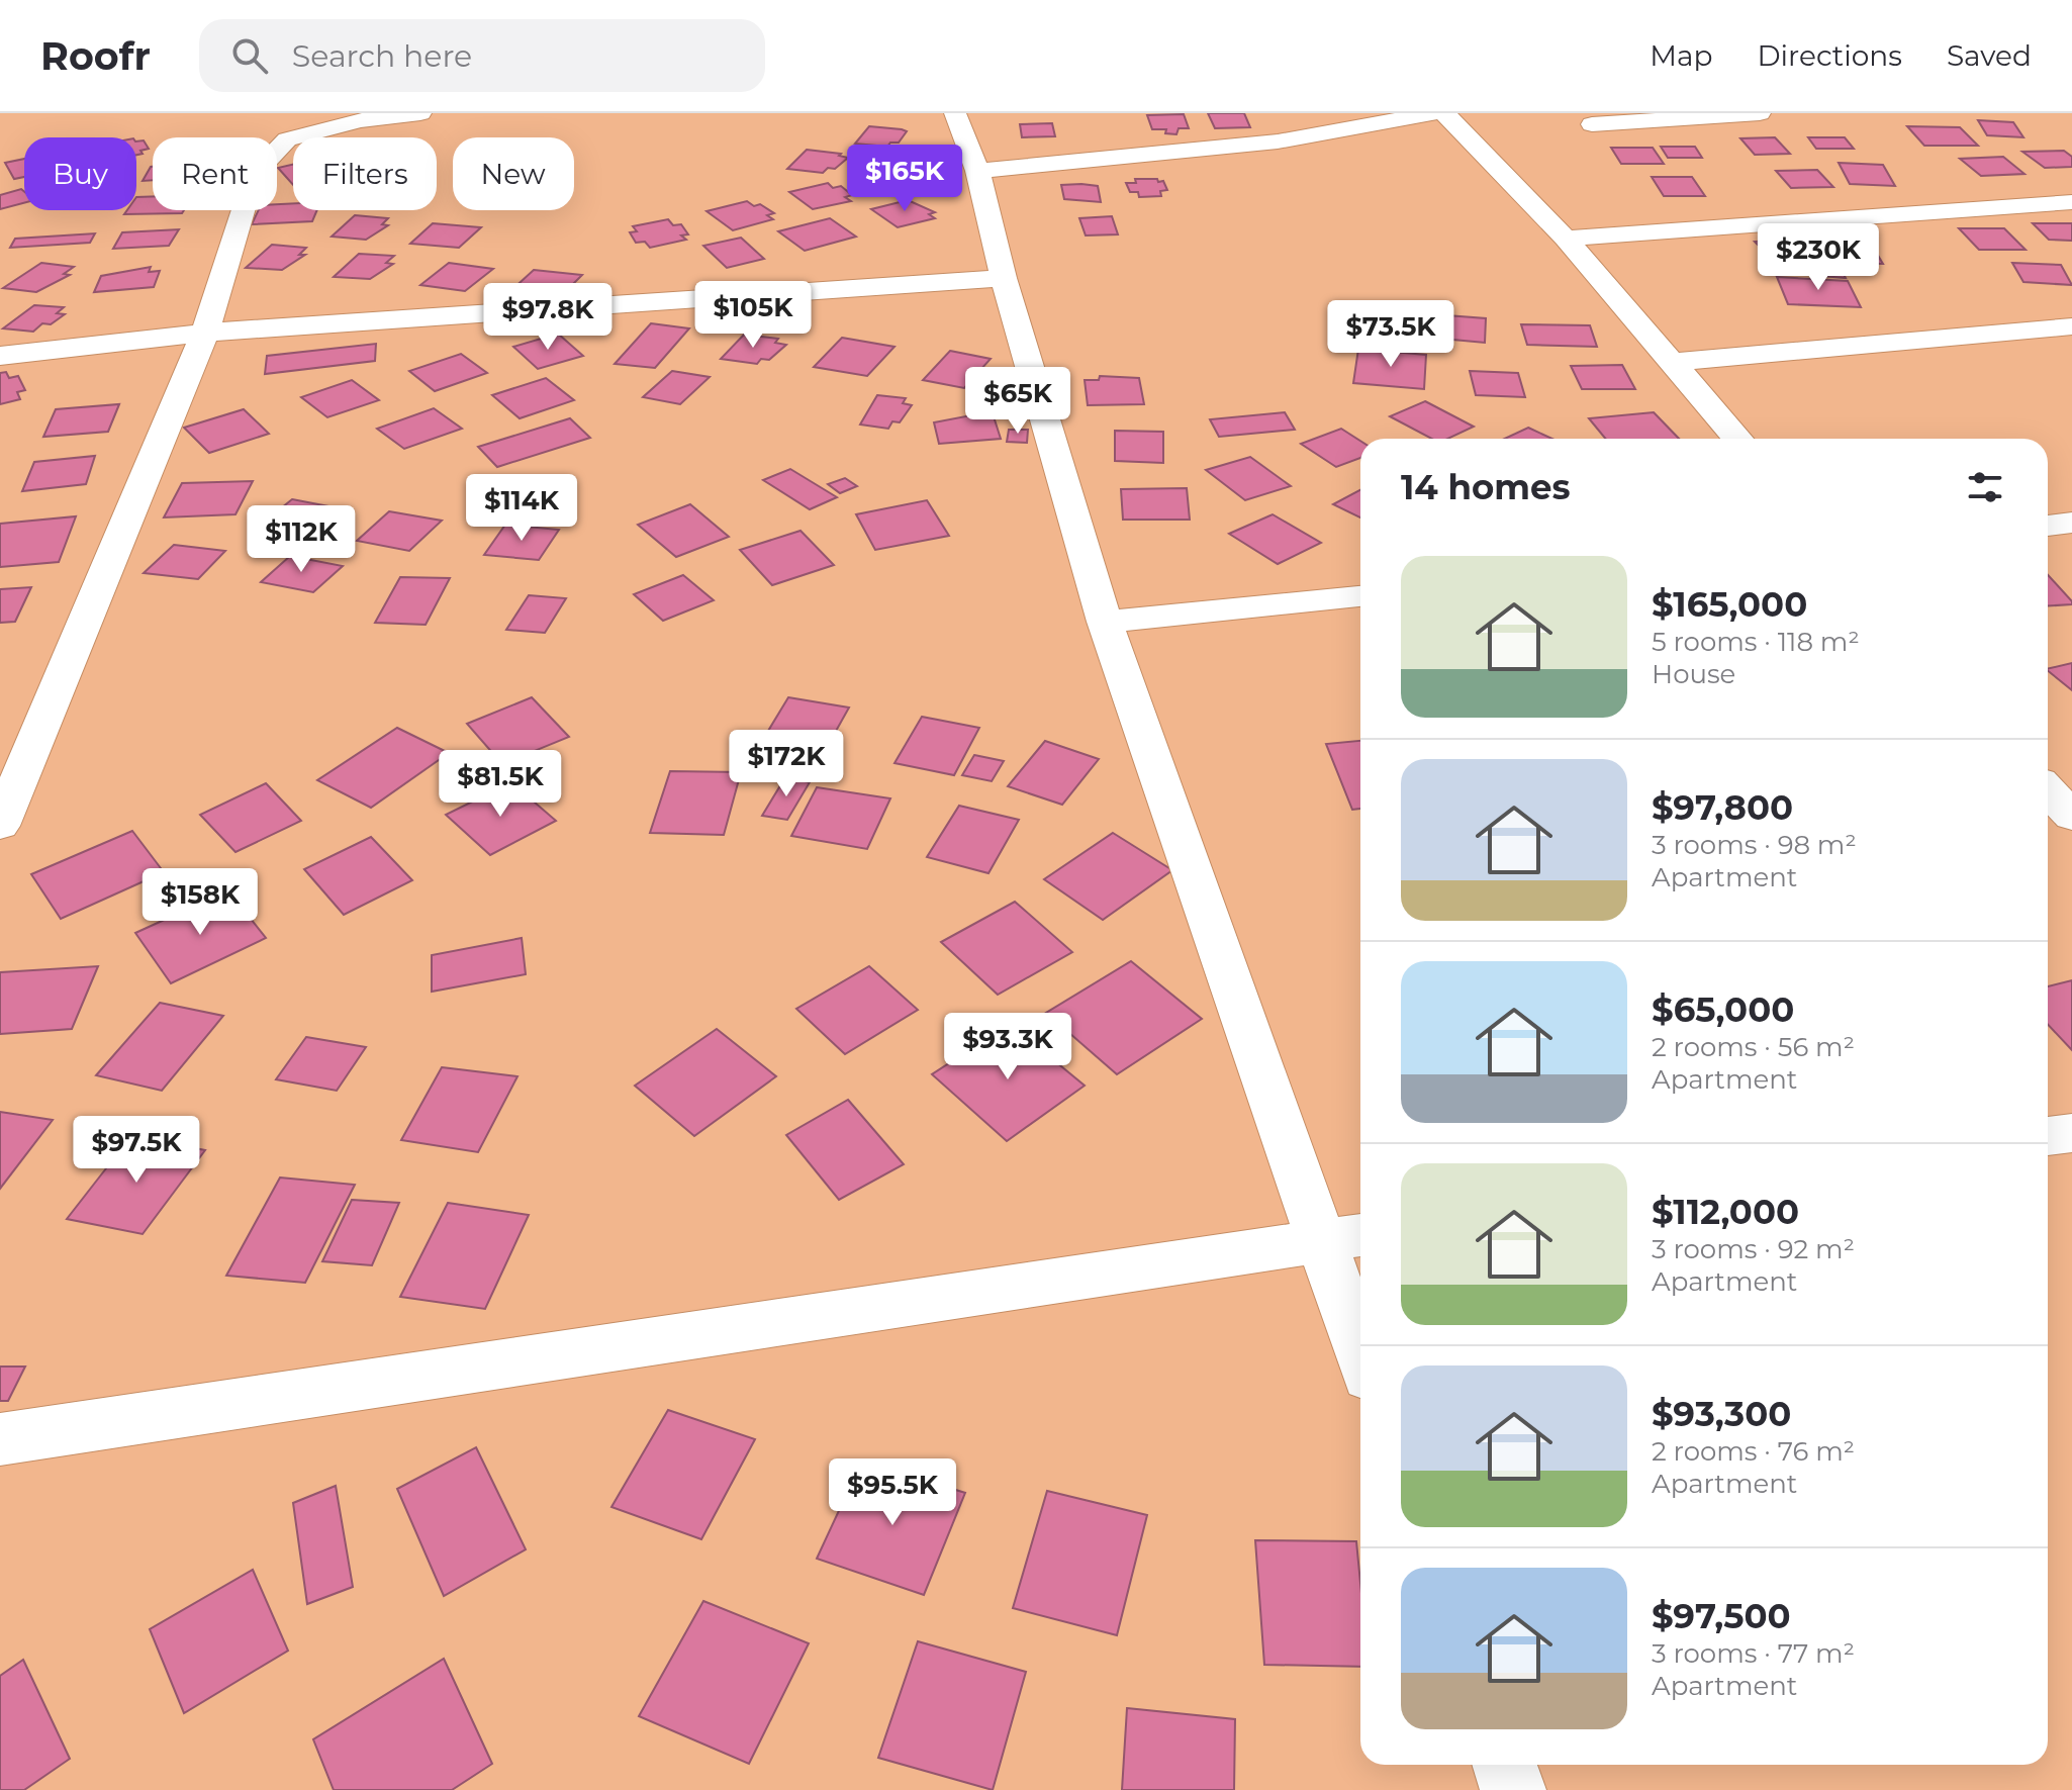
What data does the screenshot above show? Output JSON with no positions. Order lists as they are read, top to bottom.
{
  "page": {
    "header": "Roofr",
    "search": "Search here",
    "nav": ["Map", "Directions", "Saved"],
    "chip": [
      "Buy",
      "Rent",
      "Filters",
      "New"
    ],
    "price": [
      "$165K",
      "$230K",
      "$105K",
      "$97.8K",
      "$73.5K",
      "$65K",
      "$114K",
      "$112K",
      "$172K",
      "$81.5K",
      "$158K",
      "$93.3K",
      "$97.5K",
      "$95.5K"
    ],
    "heading": "14 homes",
    "list": [
      {
        "name": "$165,000",
        "note": "5 rooms · 118 m² · House"
      },
      {
        "name": "$97,800",
        "note": "3 rooms · 98 m² · Apartment"
      },
      {
        "name": "$65,000",
        "note": "2 rooms · 56 m² · Apartment"
      },
      {
        "name": "$112,000",
        "note": "3 rooms · 92 m² · Apartment"
      },
      {
        "name": "$93,300",
        "note": "2 rooms · 76 m² · Apartment"
      },
      {
        "name": "$97,500",
        "note": "3 rooms · 77 m² · Apartment"
      }
    ]
  }
}
